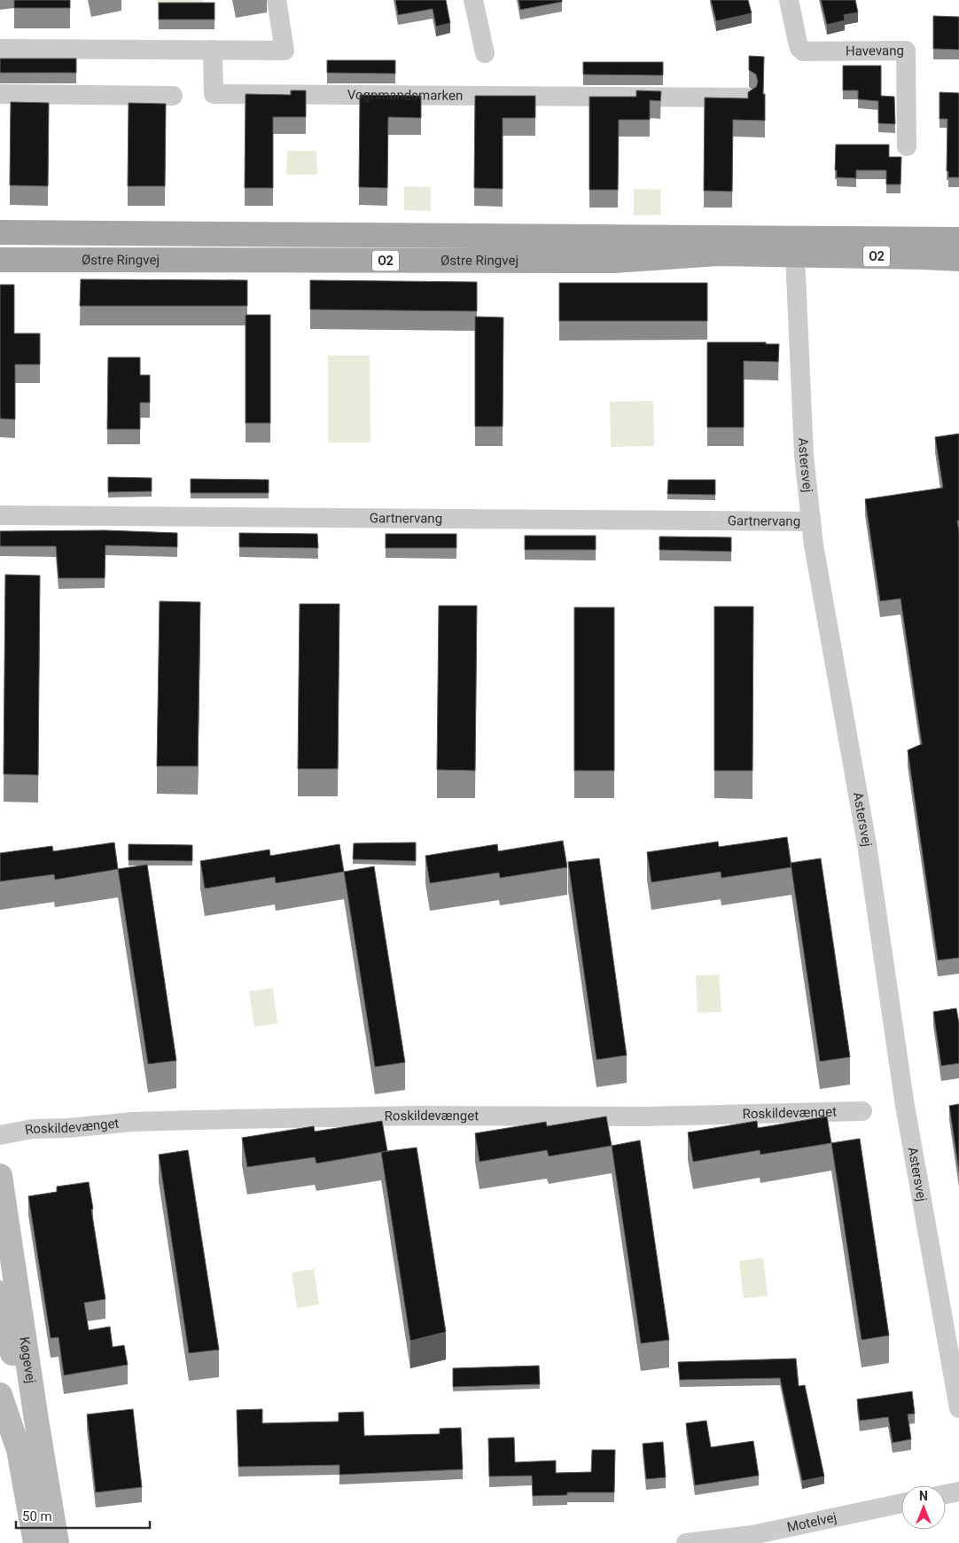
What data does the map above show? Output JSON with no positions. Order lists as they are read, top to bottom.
{
  "streets": {
    "main road": ["O2", "Østre Ringvej"],
    "street": [
      "Havevang",
      "Vognmandsmarken",
      "Astersvej",
      "Gartnervang",
      "Roskildevænget",
      "Køgevej",
      "Motelvej"
    ]
  },
  "crossings": [
    ["Østre Ringvej", "Astersvej"],
    ["Astersvej", "Gartnervang"]
  ],
  "scale_bar": "50 m",
  "north": "top"
}
